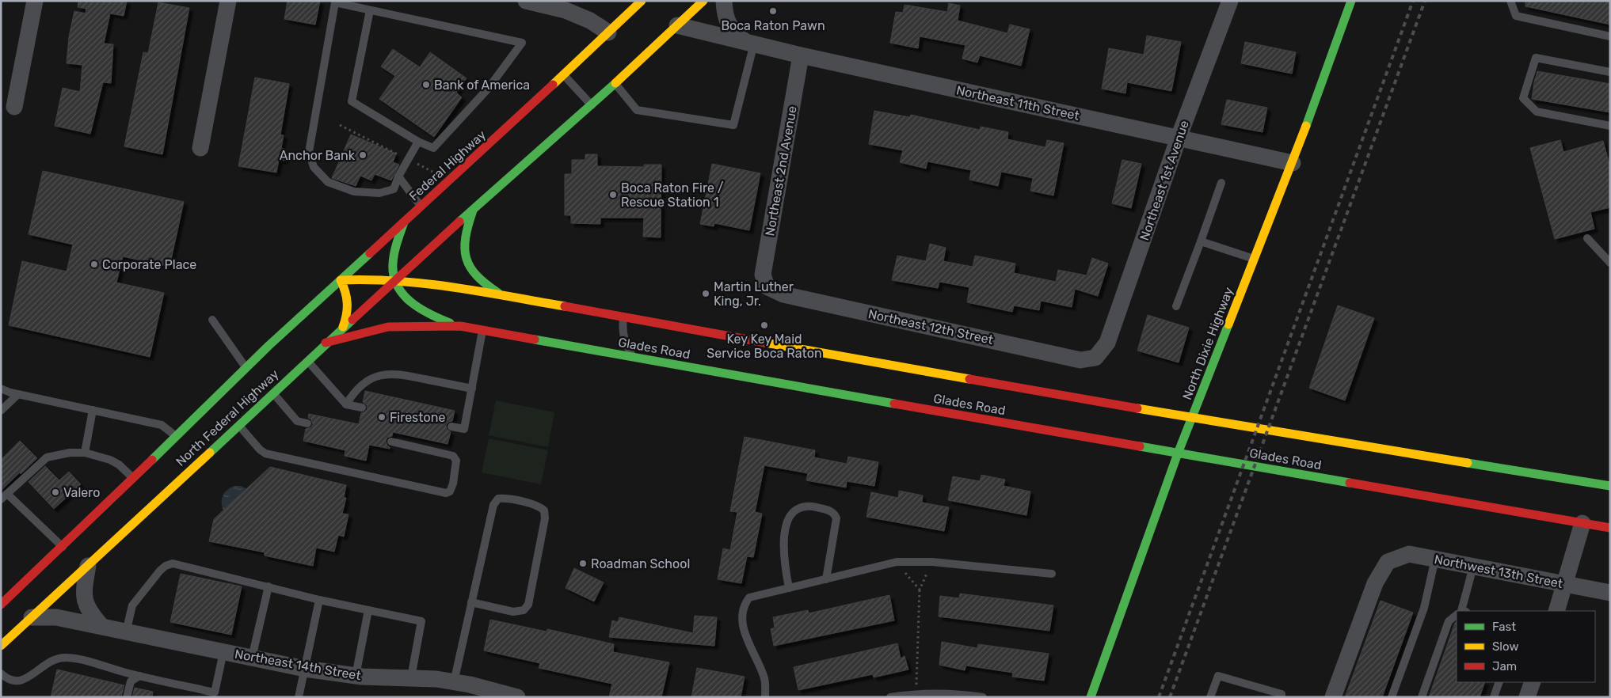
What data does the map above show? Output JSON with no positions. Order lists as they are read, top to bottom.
{
  "streets": {
    "main road": [
      "Federal Highway",
      "North Dixie Highway",
      "Glades Road",
      "North Federal Highway"
    ],
    "street": [
      "Northeast 11th Street",
      "Northeast 2nd Avenue",
      "Northeast 1st Avenue",
      "Northeast 12th Street",
      "Northwest 13th Street",
      "Northeast 14th Street"
    ]
  },
  "crossings": [
    ["Northeast 11th Street", "Northeast 2nd Avenue"],
    ["Northeast 11th Street", "Northeast 1st Avenue"],
    ["Northeast 11th Street", "North Dixie Highway"],
    ["Federal Highway", "Glades Road"],
    ["Federal Highway", "North Federal Highway"],
    ["Northeast 2nd Avenue", "Northeast 12th Street"],
    ["Northeast 1st Avenue", "Northeast 12th Street"],
    ["North Dixie Highway", "Glades Road"],
    ["Glades Road", "North Federal Highway"],
    ["North Federal Highway", "Northeast 14th Street"]
  ],
  "places": [
    "Boca Raton Pawn",
    "Bank of America",
    "Anchor Bank",
    "Boca Raton Fire / Rescue Station 1",
    "Corporate Place",
    "Martin Luther King, Jr.",
    "Key Key Maid Service Boca Raton",
    "Firestone",
    "Valero",
    "Roadman School"
  ],
  "legend": ["Fast", "Slow", "Jam"]
}
